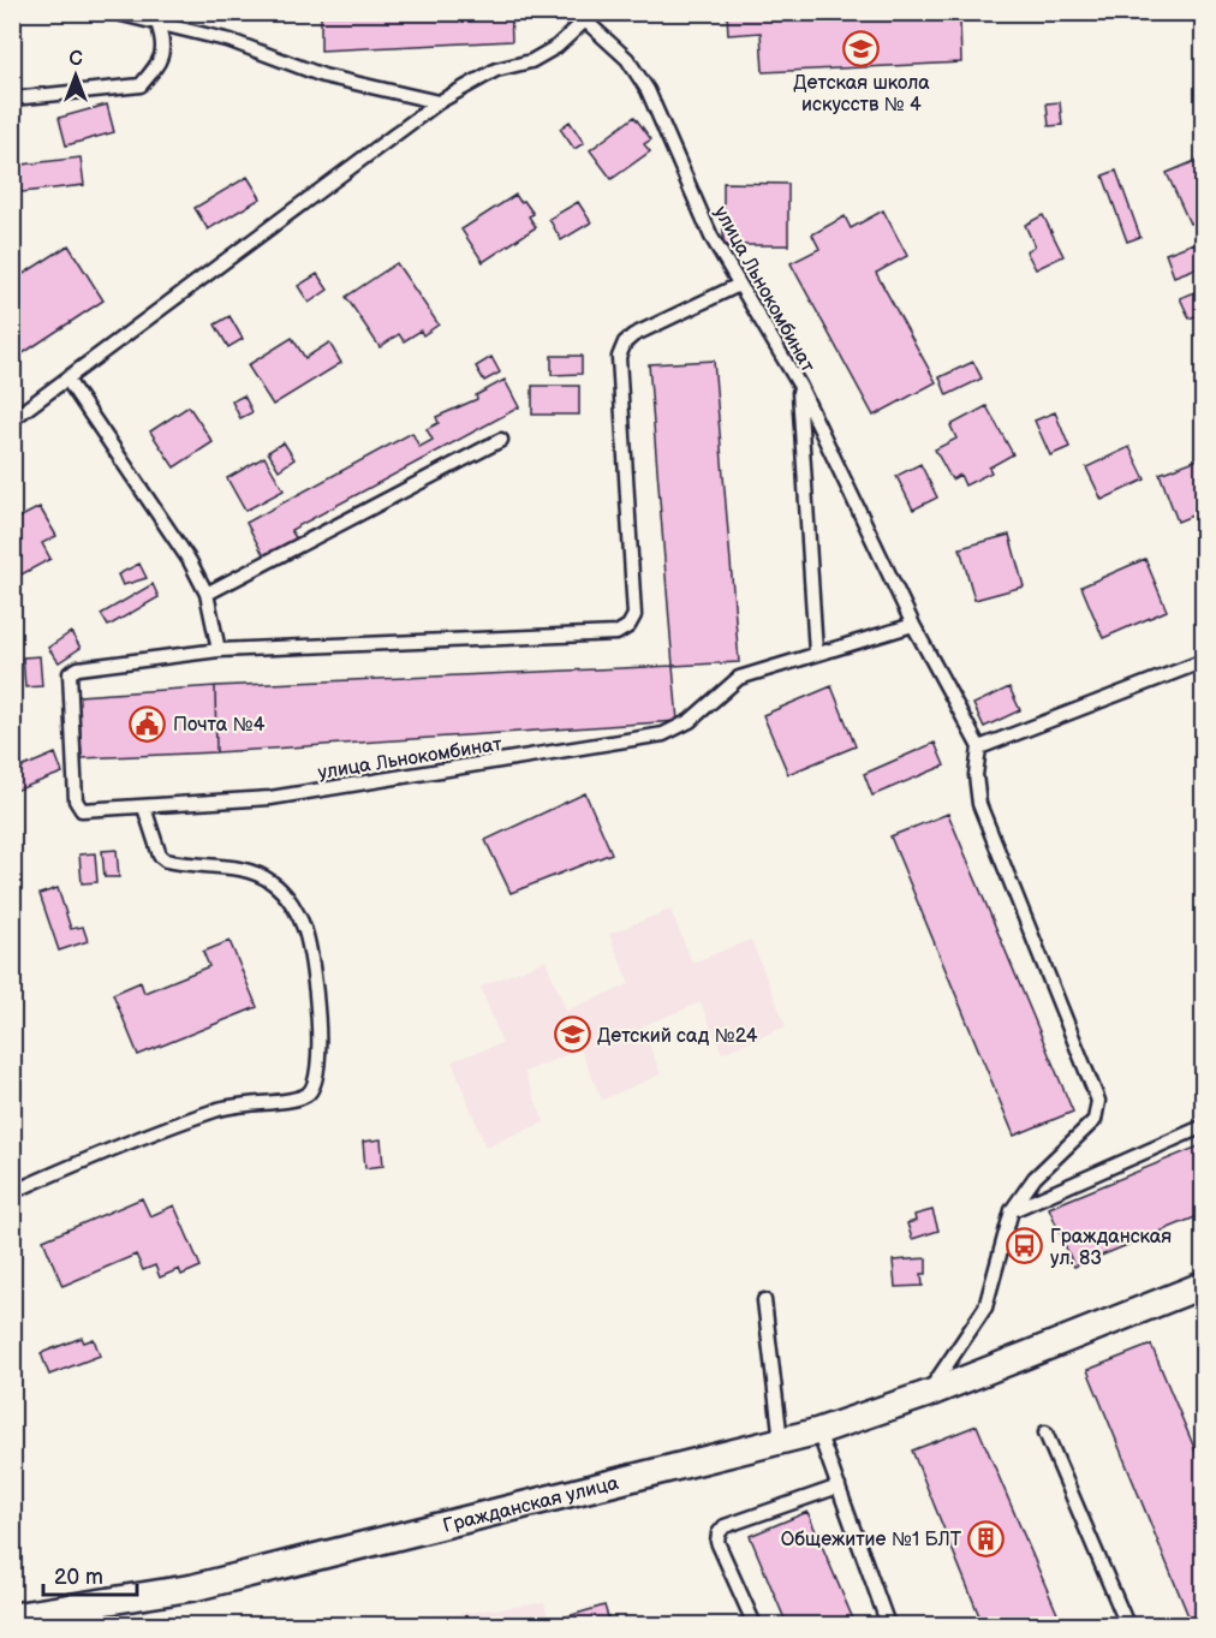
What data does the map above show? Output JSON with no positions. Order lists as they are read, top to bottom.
{
  "streets": {
    "street": ["Гражданская улица"],
    "lane": ["улица Льнокомбинат"]
  },
  "places": {
    "school or university": ["Детская школа искусств № 4", "Детский сад №24"],
    "public building": ["Почта №4"],
    "bus stop": ["Гражданская ул. 83"],
    "building": ["Общежитие №1 БЛТ"]
  },
  "scale_bar": "20 m",
  "north": "top"
}
